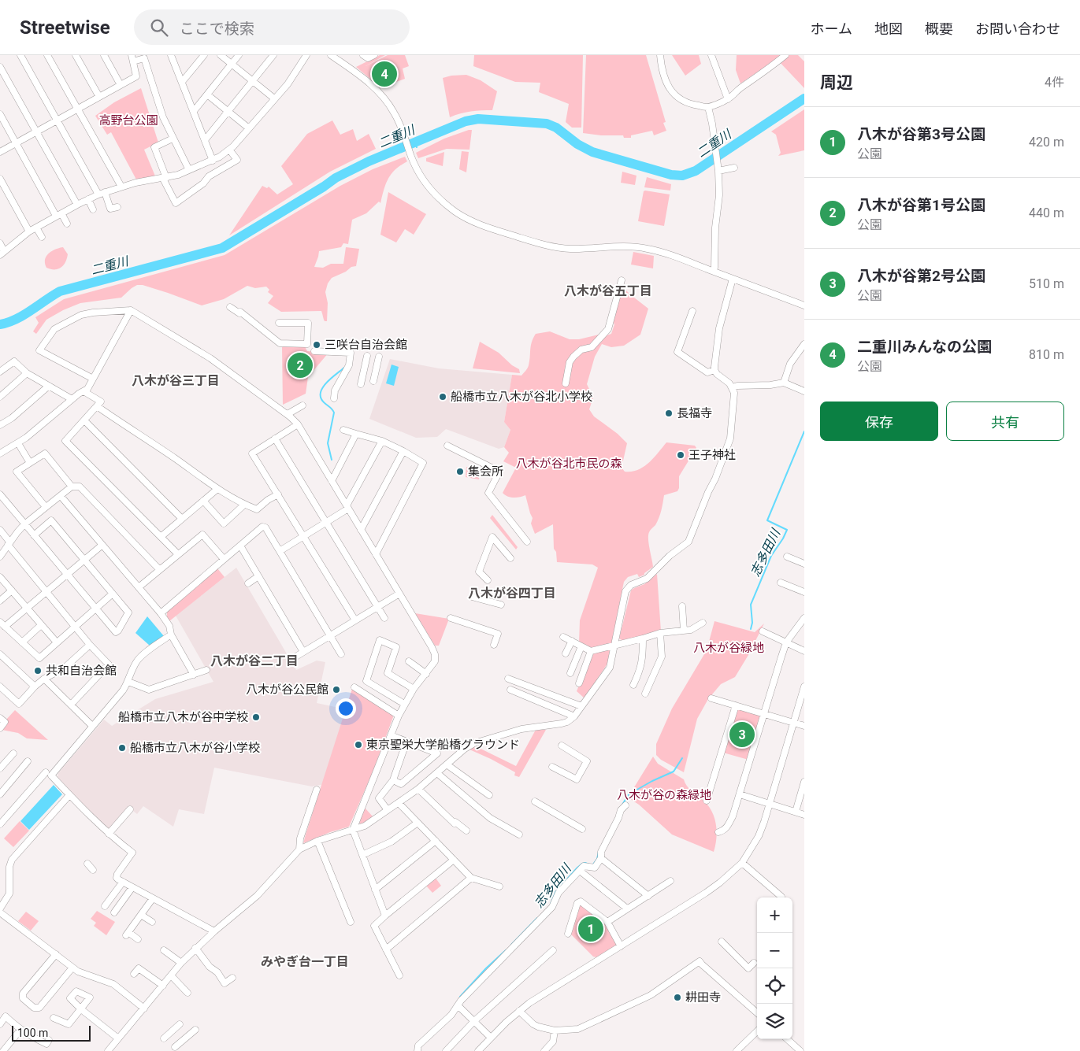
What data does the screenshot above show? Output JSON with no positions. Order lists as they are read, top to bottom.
{
  "districts": [
    "八木が谷五丁目",
    "八木が谷三丁目",
    "八木が谷四丁目",
    "八木が谷二丁目",
    "みやぎ台一丁目"
  ],
  "water": ["二重川", "志多田川"],
  "parks": [
    "高野台公園",
    "八木が谷北市民の森",
    "八木が谷緑地",
    "八木が谷の森緑地"
  ],
  "places": [
    "三咲台自治会館",
    "船橋市立八木が谷北小学校",
    "長福寺",
    "王子神社",
    "集会所",
    "共和自治会館",
    "八木が谷公民館",
    "船橋市立八木が谷中学校",
    "東京聖栄大学船橋グラウンド",
    "船橋市立八木が谷小学校",
    "耕田寺"
  ],
  "scale_bar": "100 m",
  "page": {
    "header": "Streetwise",
    "search": "ここで検索",
    "nav": [
      "ホーム",
      "地図",
      "概要",
      "お問い合わせ"
    ],
    "heading": ["周辺", "4件"],
    "pins": [
      "4",
      "2",
      "3",
      "1"
    ],
    "list": [
      {
        "mark": "1",
        "name": "八木が谷第3号公園",
        "note": "公園",
        "value": "420 m"
      },
      {
        "mark": "2",
        "name": "八木が谷第1号公園",
        "note": "公園",
        "value": "440 m"
      },
      {
        "mark": "3",
        "name": "八木が谷第2号公園",
        "note": "公園",
        "value": "510 m"
      },
      {
        "mark": "4",
        "name": "二重川みんなの公園",
        "note": "公園",
        "value": "810 m"
      }
    ],
    "buttons": ["保存", "共有"],
    "map_buttons": ["+", "−"],
    "scale": "100 m"
  }
}
